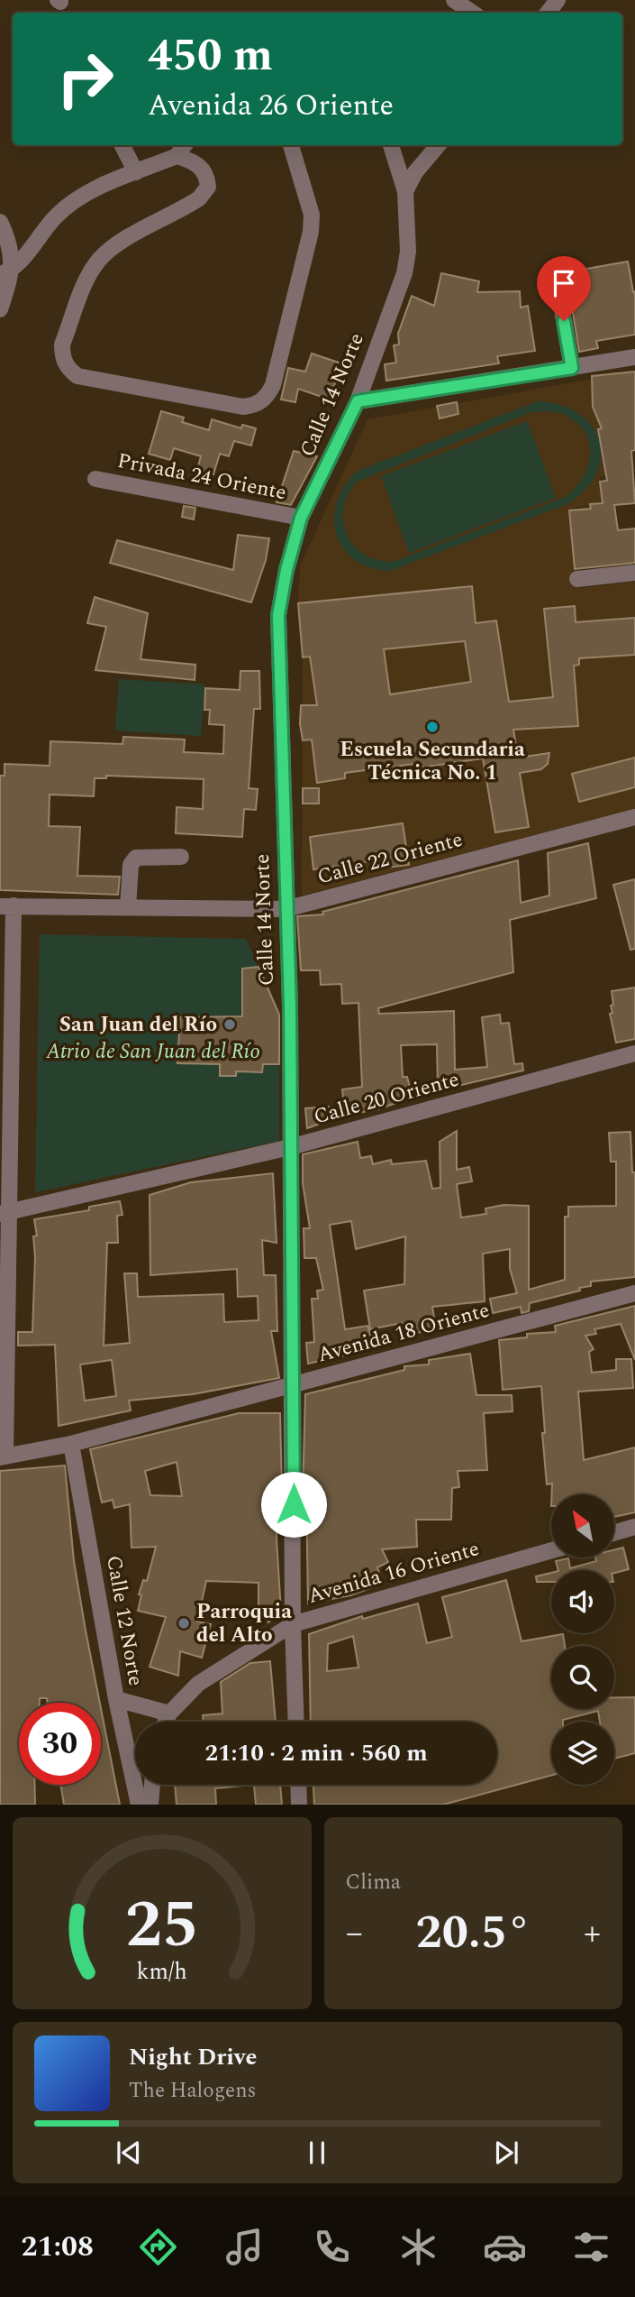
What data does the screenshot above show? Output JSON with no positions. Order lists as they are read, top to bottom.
{
  "streets": {
    "street": [
      "Calle 14 Norte",
      "Privada 24 Oriente",
      "Calle 22 Oriente",
      "Calle 20 Oriente",
      "Avenida 18 Oriente",
      "Avenida 16 Oriente",
      "Calle 12 Norte"
    ]
  },
  "crossings": [
    ["Calle 14 Norte", "Privada 24 Oriente"],
    ["Calle 14 Norte", "Calle 22 Oriente"],
    ["Calle 14 Norte", "Calle 20 Oriente"],
    ["Calle 14 Norte", "Avenida 18 Oriente"],
    ["Calle 14 Norte", "Avenida 16 Oriente"],
    ["Avenida 18 Oriente", "Calle 12 Norte"]
  ],
  "parks": ["Atrio de San Juan del Río"],
  "places": ["Escuela Secundaria Técnica No. 1", "San Juan del Río", "Parroquia del Alto"],
  "north": "top left",
  "page": {
    "turn": ["450 m", "Avenida 26 Oriente"],
    "limit": "30",
    "trip": "21:10 · 2 min · 560 m",
    "tile": "Clima",
    "heat": ["−", "20.5°", "+"],
    "song": ["Night Drive", "The Halogens"],
    "tabs": "21:08",
    "gauge": ["25", "km/h"]
  }
}
